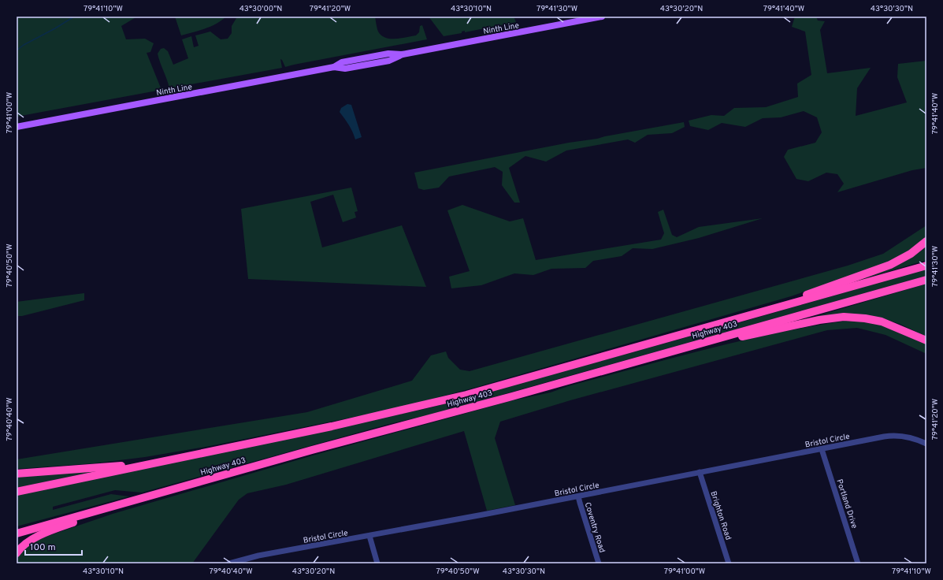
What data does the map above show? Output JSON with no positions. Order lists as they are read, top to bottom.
{
  "streets": {
    "highway": ["Highway 403"],
    "main road": ["Ninth Line"],
    "street": [
      "Bristol Circle",
      "Portland Drive",
      "Brighton Road",
      "Coventry Road"
    ]
  },
  "crossings": [
    ["Bristol Circle", "Portland Drive"],
    ["Bristol Circle", "Brighton Road"],
    ["Bristol Circle", "Coventry Road"]
  ],
  "scale_bar": "100 m",
  "coordinates": [
    "79°41'10\"W",
    "43°30'00\"N",
    "79°41'20\"W",
    "43°30'10\"N",
    "79°41'30\"W",
    "43°30'20\"N",
    "79°41'40\"W",
    "43°30'30\"N",
    "79°41'00\"W",
    "79°40'50\"W",
    "79°40'40\"W"
  ]
}
